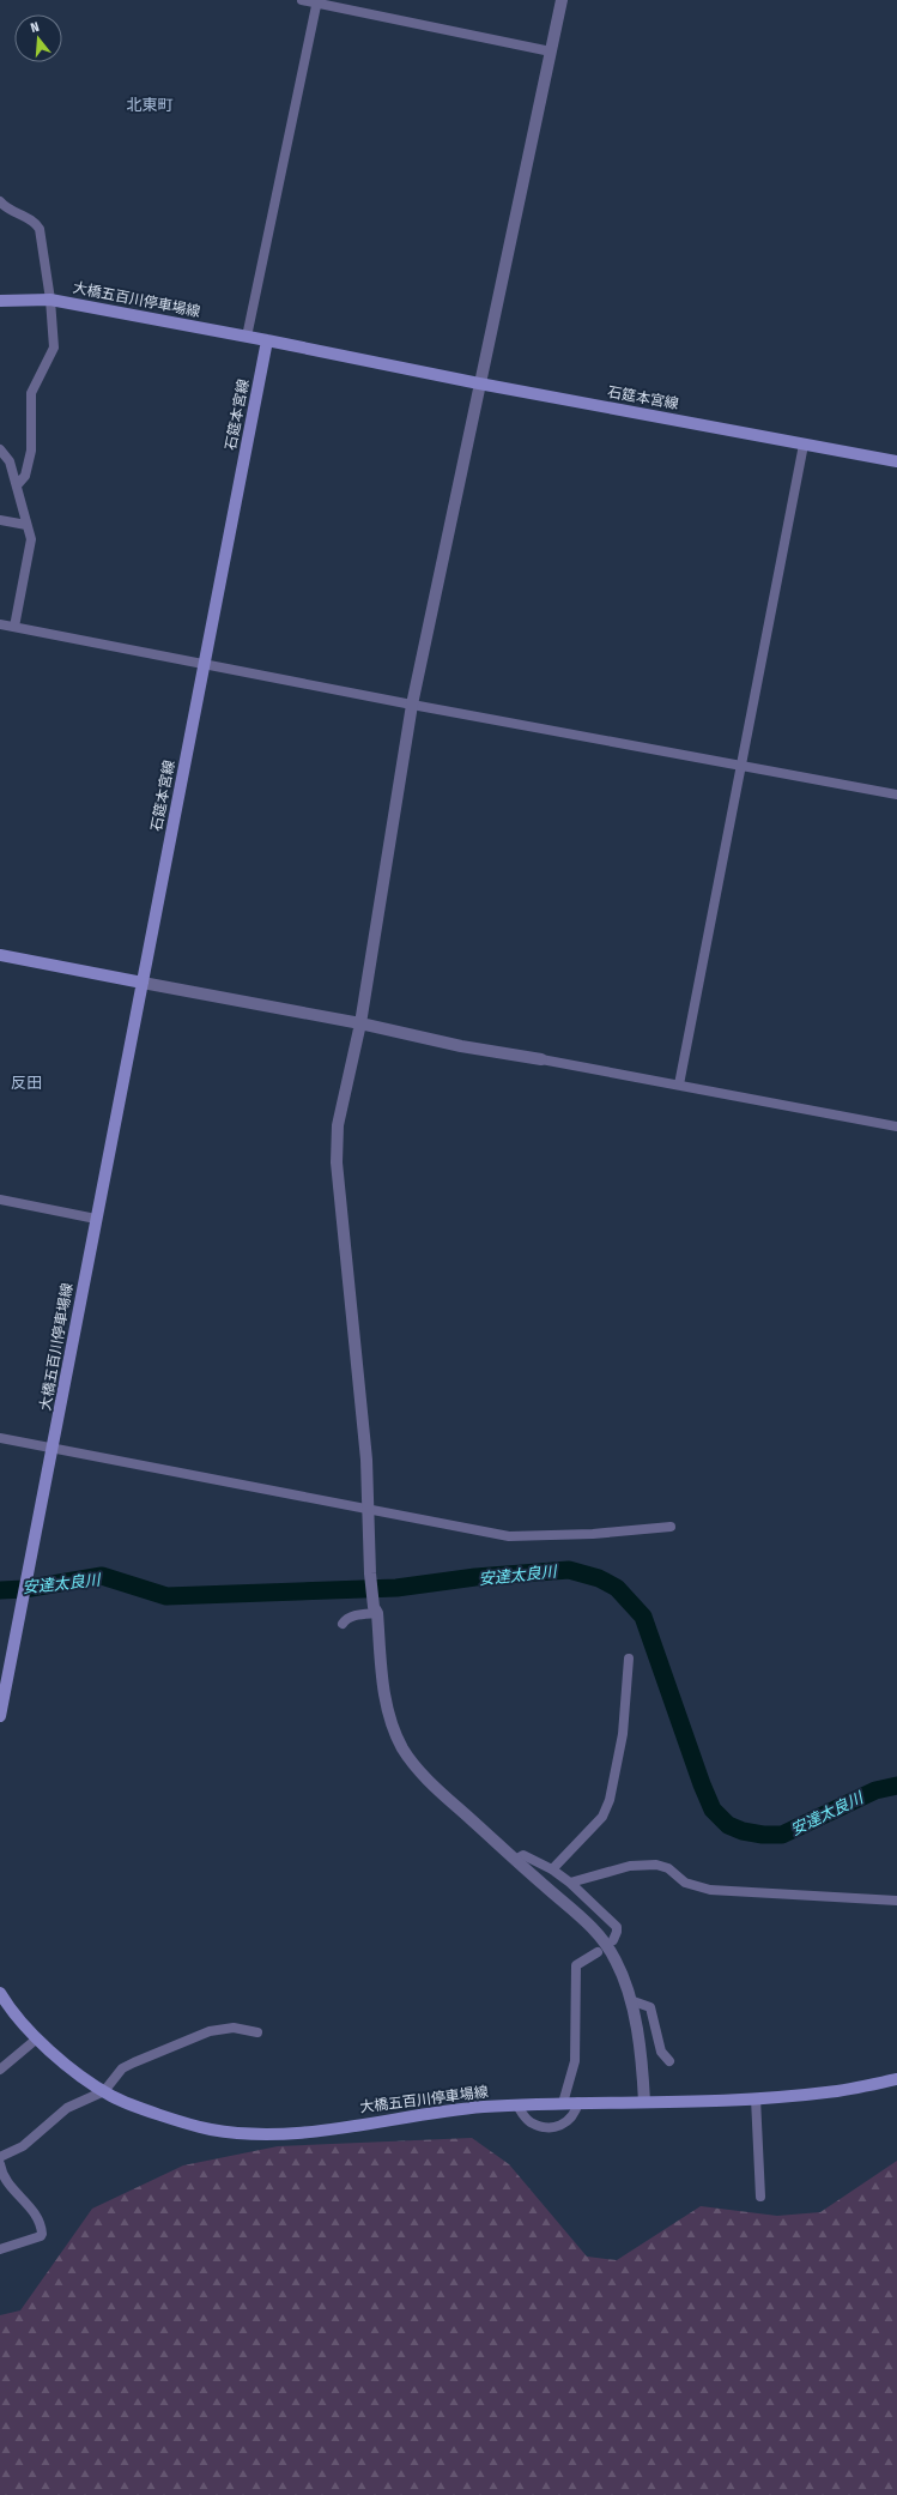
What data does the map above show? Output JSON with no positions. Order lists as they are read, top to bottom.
{
  "streets": {
    "main road": ["大橋五百川停車場線", "石筵本宮線"]
  },
  "crossings": [
    ["大橋五百川停車場線", "石筵本宮線"]
  ],
  "districts": ["北東町", "反田"],
  "water": ["安達太良川"],
  "north": "top"
}
